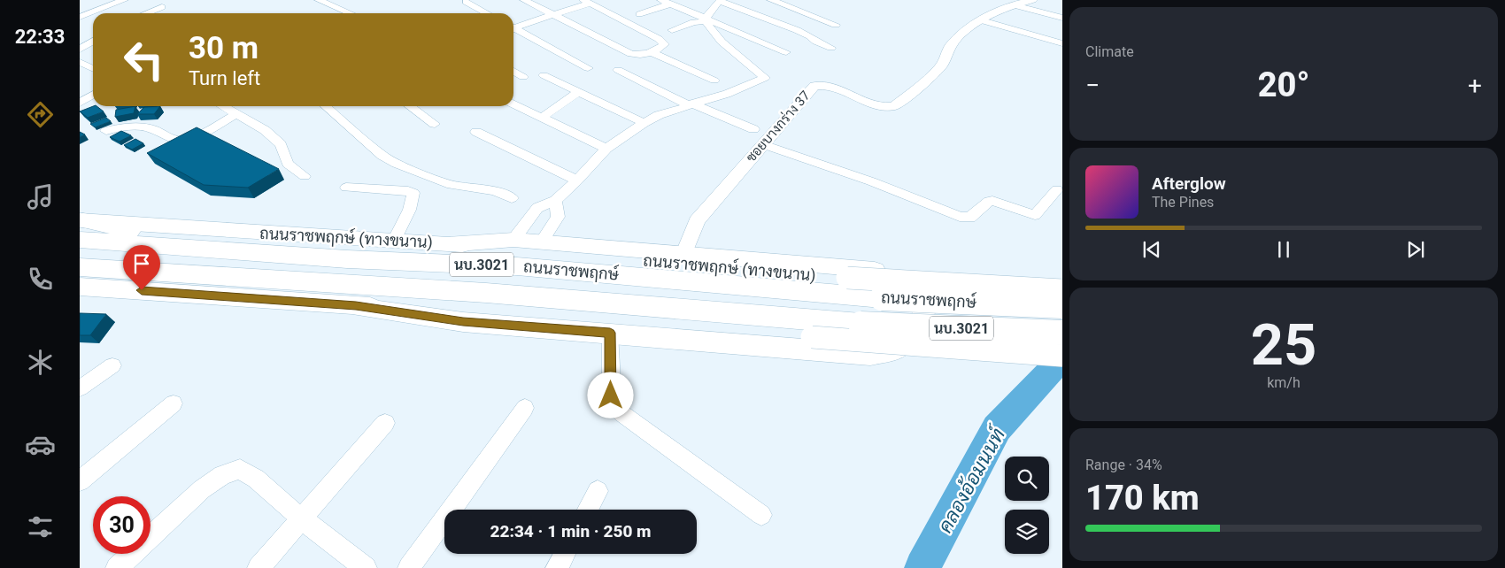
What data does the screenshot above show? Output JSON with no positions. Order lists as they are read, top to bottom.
{
  "streets": {
    "main road": ["ถนนราชพฤกษ์ (ทางขนาน)", "นบ.3021", "ถนนราชพฤกษ์"],
    "street": ["ซอยบางกร่าง 37"]
  },
  "crossings": [
    ["ถนนราชพฤกษ์ (ทางขนาน)", "ถนนราชพฤกษ์"]
  ],
  "water": ["คลองอ้อมนนท์"],
  "page": {
    "tabs": "22:33",
    "tile": [
      "Climate",
      ["25", "km/h"],
      ["Range · 34%", "170 km"]
    ],
    "turn": ["30 m", "Turn left"],
    "heat": ["−", "20°", "+"],
    "song": ["Afterglow", "The Pines"],
    "limit": "30",
    "trip": "22:34 · 1 min · 250 m"
  }
}
